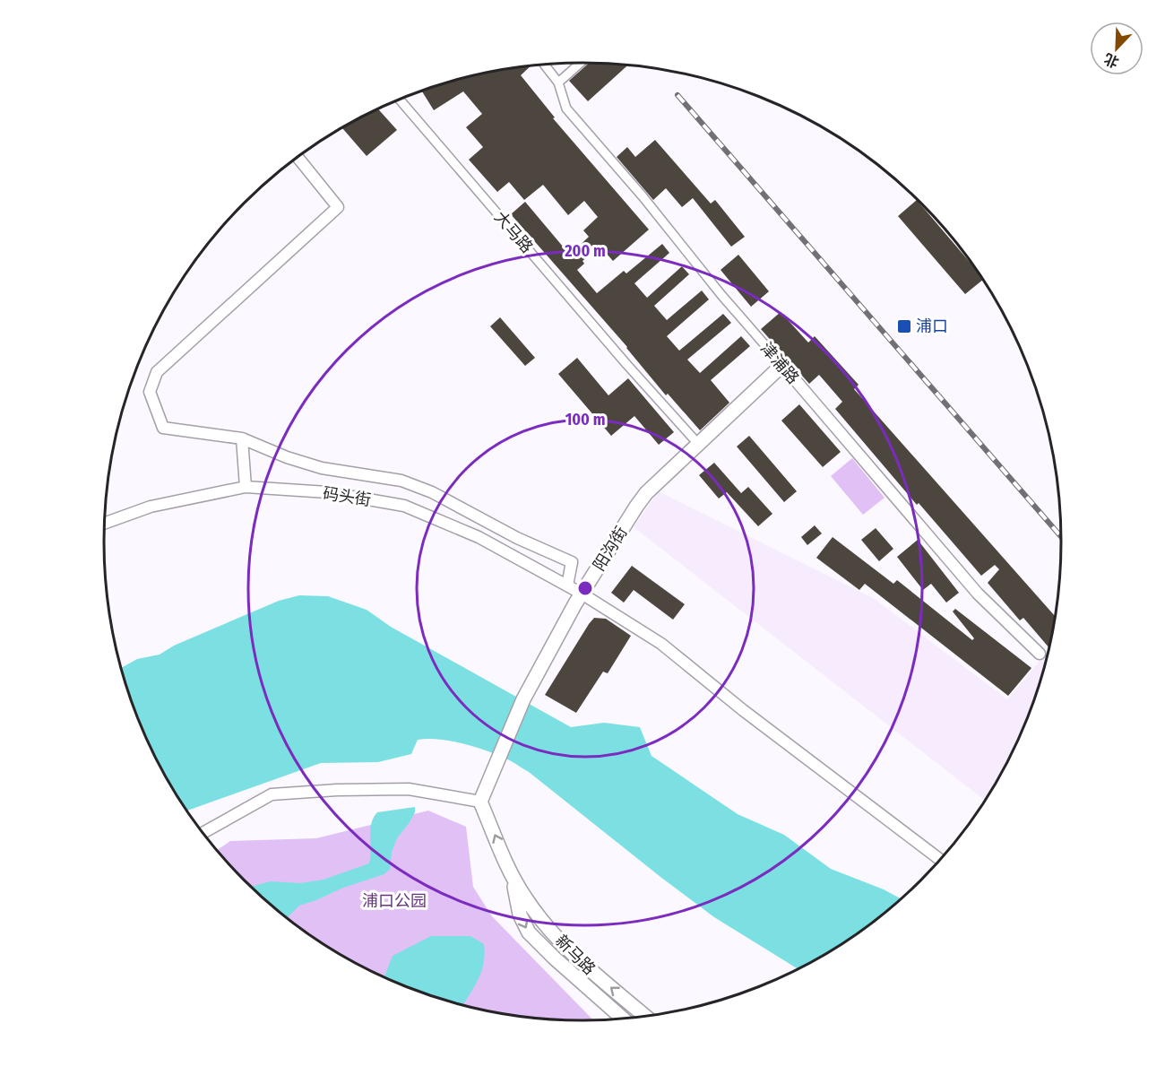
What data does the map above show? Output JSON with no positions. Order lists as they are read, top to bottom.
{
  "streets": {
    "street": [
      "大马路",
      "津浦路",
      "码头街",
      "阳沟街",
      "新马路"
    ]
  },
  "crossings": [
    ["大马路", "阳沟街"],
    ["津浦路", "阳沟街"],
    ["码头街", "阳沟街"],
    ["阳沟街", "新马路"]
  ],
  "parks": ["浦口公园"],
  "places": {
    "transit": ["浦口"]
  },
  "north": "bottom left",
  "rings": ["200 m", "100 m"]
}
